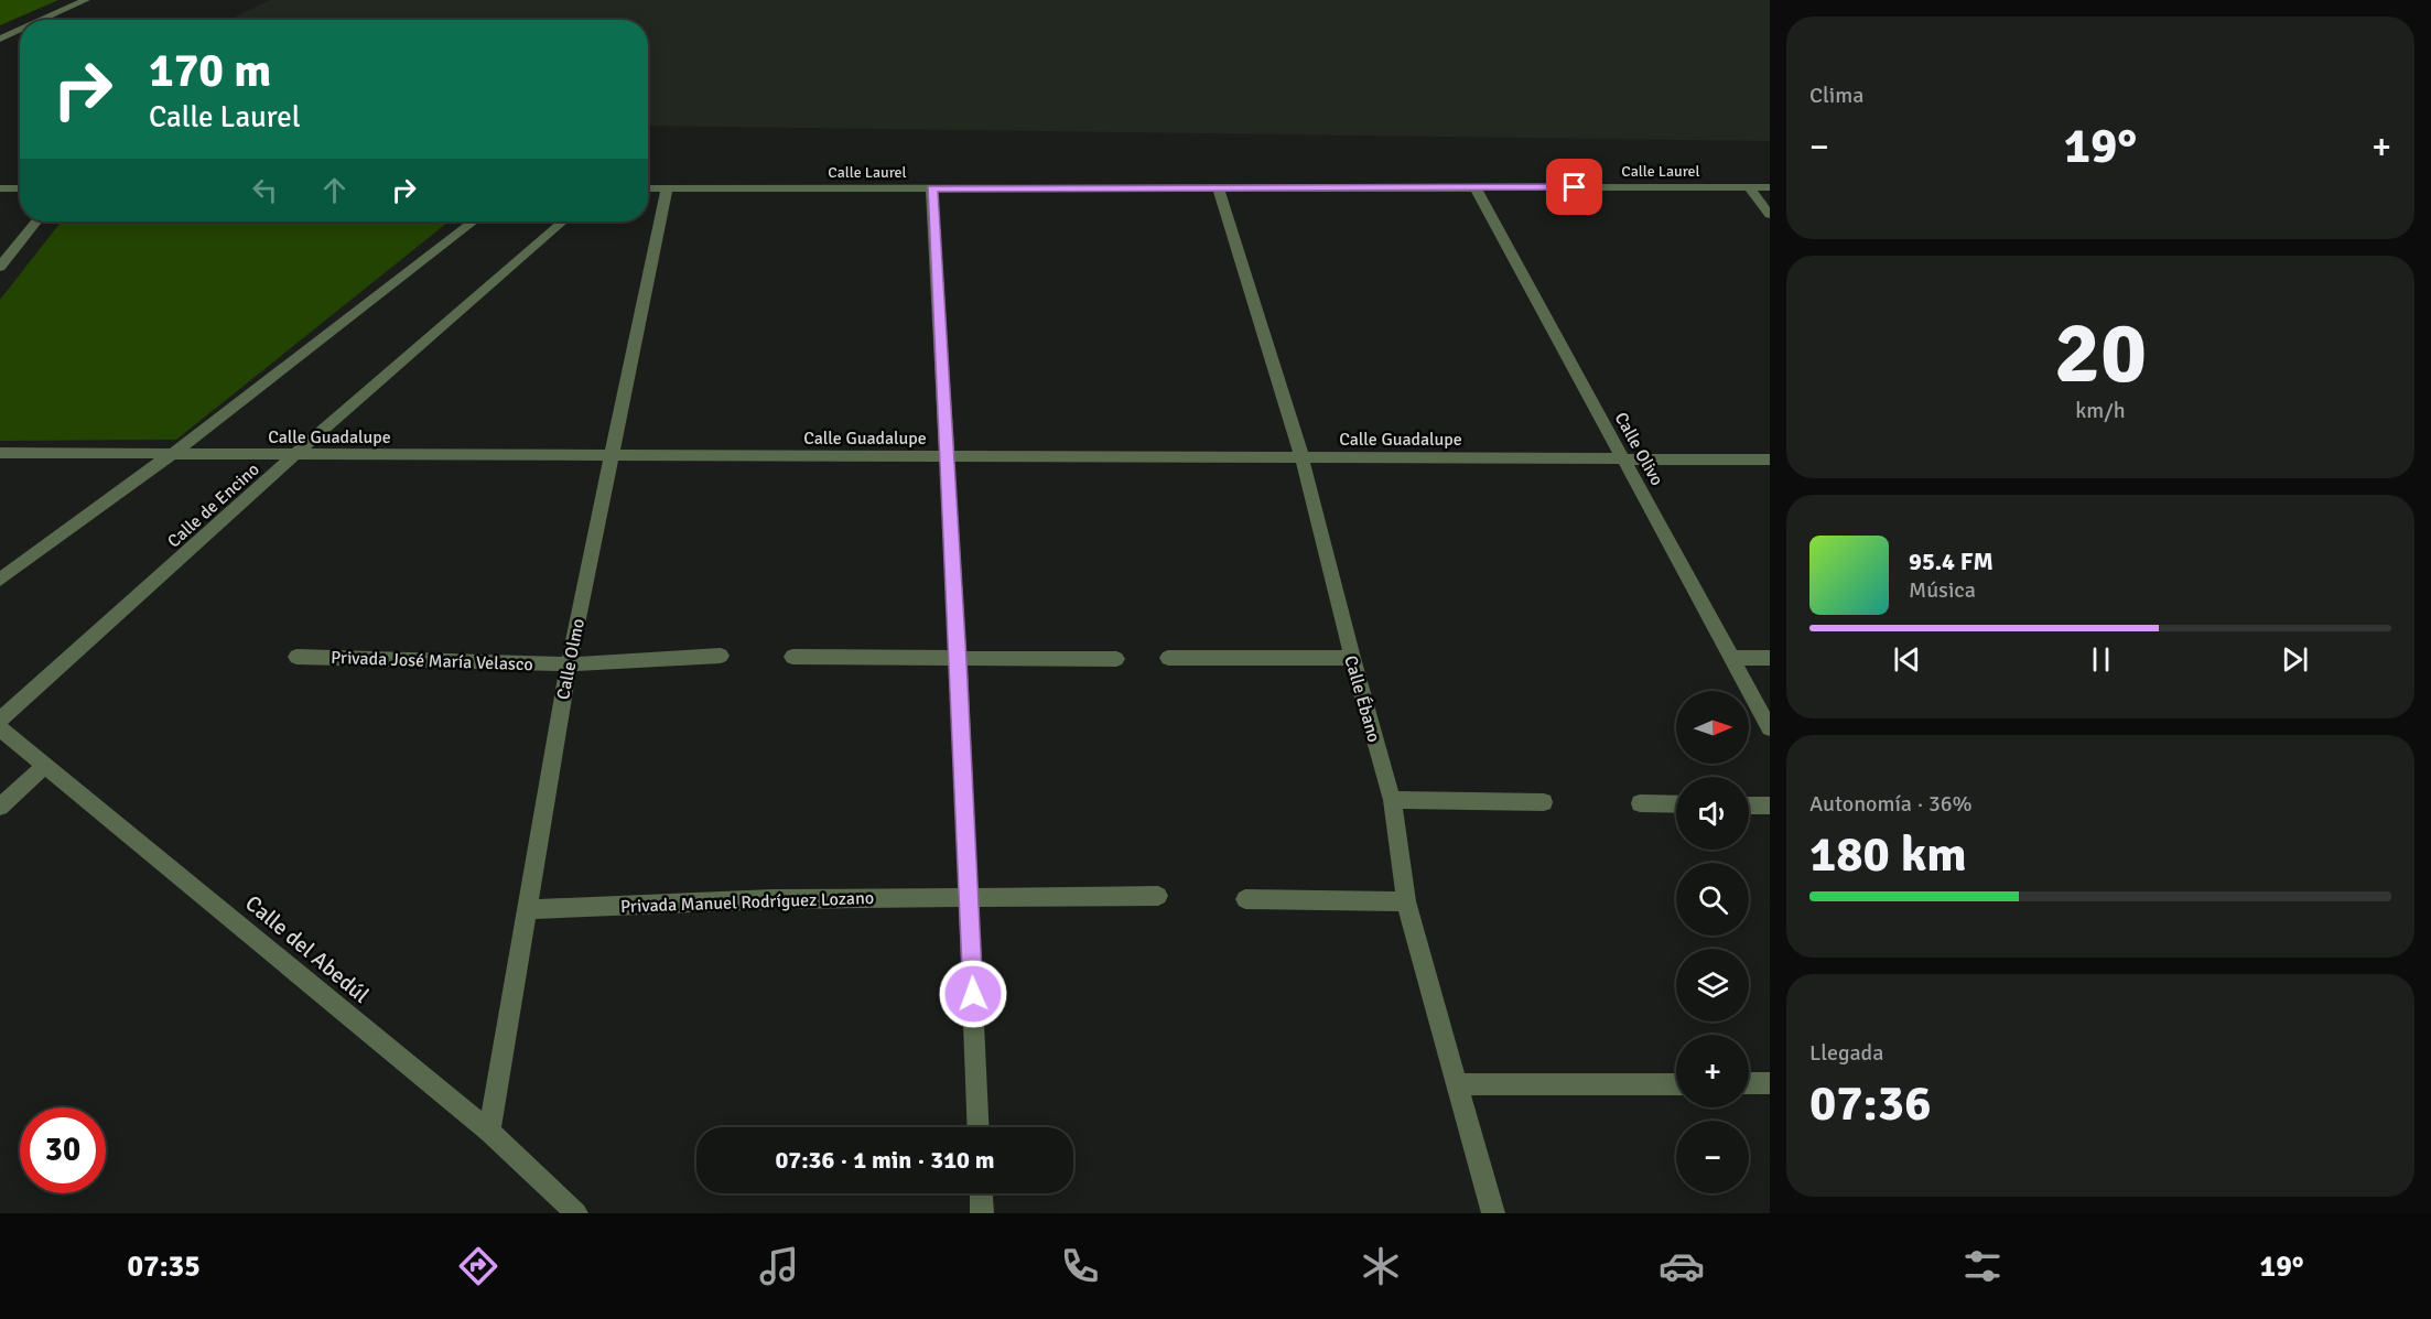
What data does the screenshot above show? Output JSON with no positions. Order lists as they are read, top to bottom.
{
  "streets": {
    "street": [
      "Calle Laurel",
      "Calle Guadalupe",
      "Calle Olivo",
      "Calle de Encino",
      "Calle Olmo",
      "Privada José María Velasco",
      "Calle Ébano",
      "Privada Manuel Rodríguez Lozano",
      "Calle del Abedúl"
    ]
  },
  "crossings": [
    ["Calle Laurel", "Calle Olivo"],
    ["Calle Laurel", "Calle Olmo"],
    ["Calle Laurel", "Calle Ébano"],
    ["Calle Guadalupe", "Calle Olivo"],
    ["Calle Guadalupe", "Calle de Encino"],
    ["Calle Guadalupe", "Calle Olmo"],
    ["Calle Guadalupe", "Calle Ébano"],
    ["Calle Olmo", "Privada José María Velasco"],
    ["Calle Olmo", "Privada Manuel Rodríguez Lozano"],
    ["Calle Olmo", "Calle del Abedúl"]
  ],
  "north": "right",
  "page": {
    "tile": [
      "Clima",
      ["20", "km/h"],
      ["Autonomía · 36%", "180 km"],
      ["Llegada", "07:36"]
    ],
    "turn": ["170 m", "Calle Laurel"],
    "heat": ["−", "19°", "+"],
    "song": ["95.4 FM", "Música"],
    "map_buttons": ["+", "−"],
    "limit": "30",
    "trip": "07:36 · 1 min · 310 m",
    "tabs": ["07:35", "19°"]
  }
}
